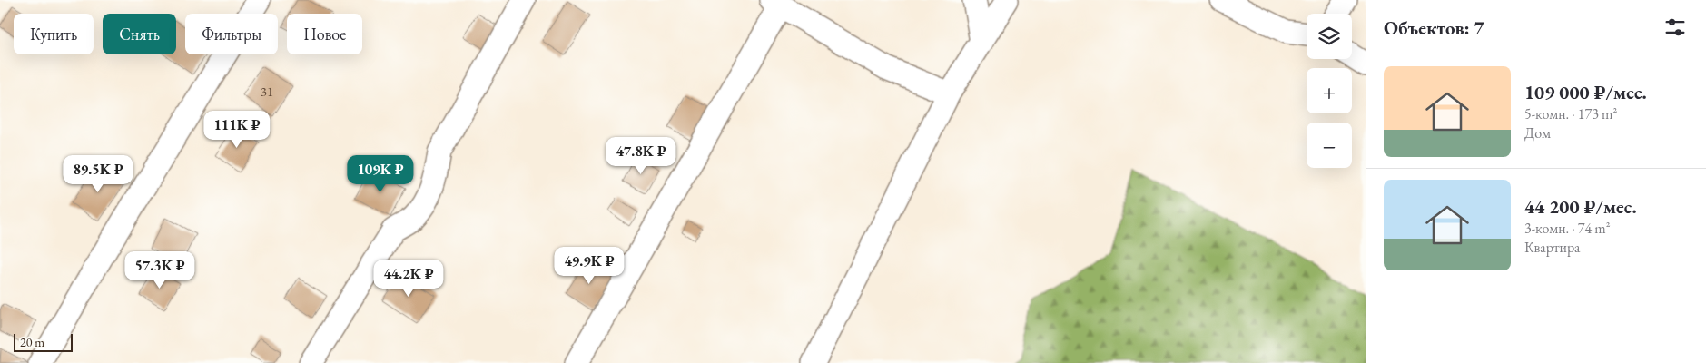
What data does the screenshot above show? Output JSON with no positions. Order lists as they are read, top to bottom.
{
  "house_numbers": ["31"],
  "scale_bar": "20 m",
  "page": {
    "heading": "Объектов: 7",
    "map_buttons": ["+", "−"],
    "chip": [
      "Купить",
      "Снять",
      "Фильтры",
      "Новое"
    ],
    "list": [
      {
        "name": "109 000 ₽/мес.",
        "note": "5-комн. · 173 m² · Дом"
      },
      {
        "name": "44 200 ₽/мес.",
        "note": "3-комн. · 74 m² · Квартира"
      }
    ],
    "price": [
      "111K ₽",
      "47.8K ₽",
      "89.5K ₽",
      "109K ₽",
      "49.9K ₽",
      "57.3K ₽",
      "44.2K ₽"
    ],
    "scale": "20 m"
  }
}
